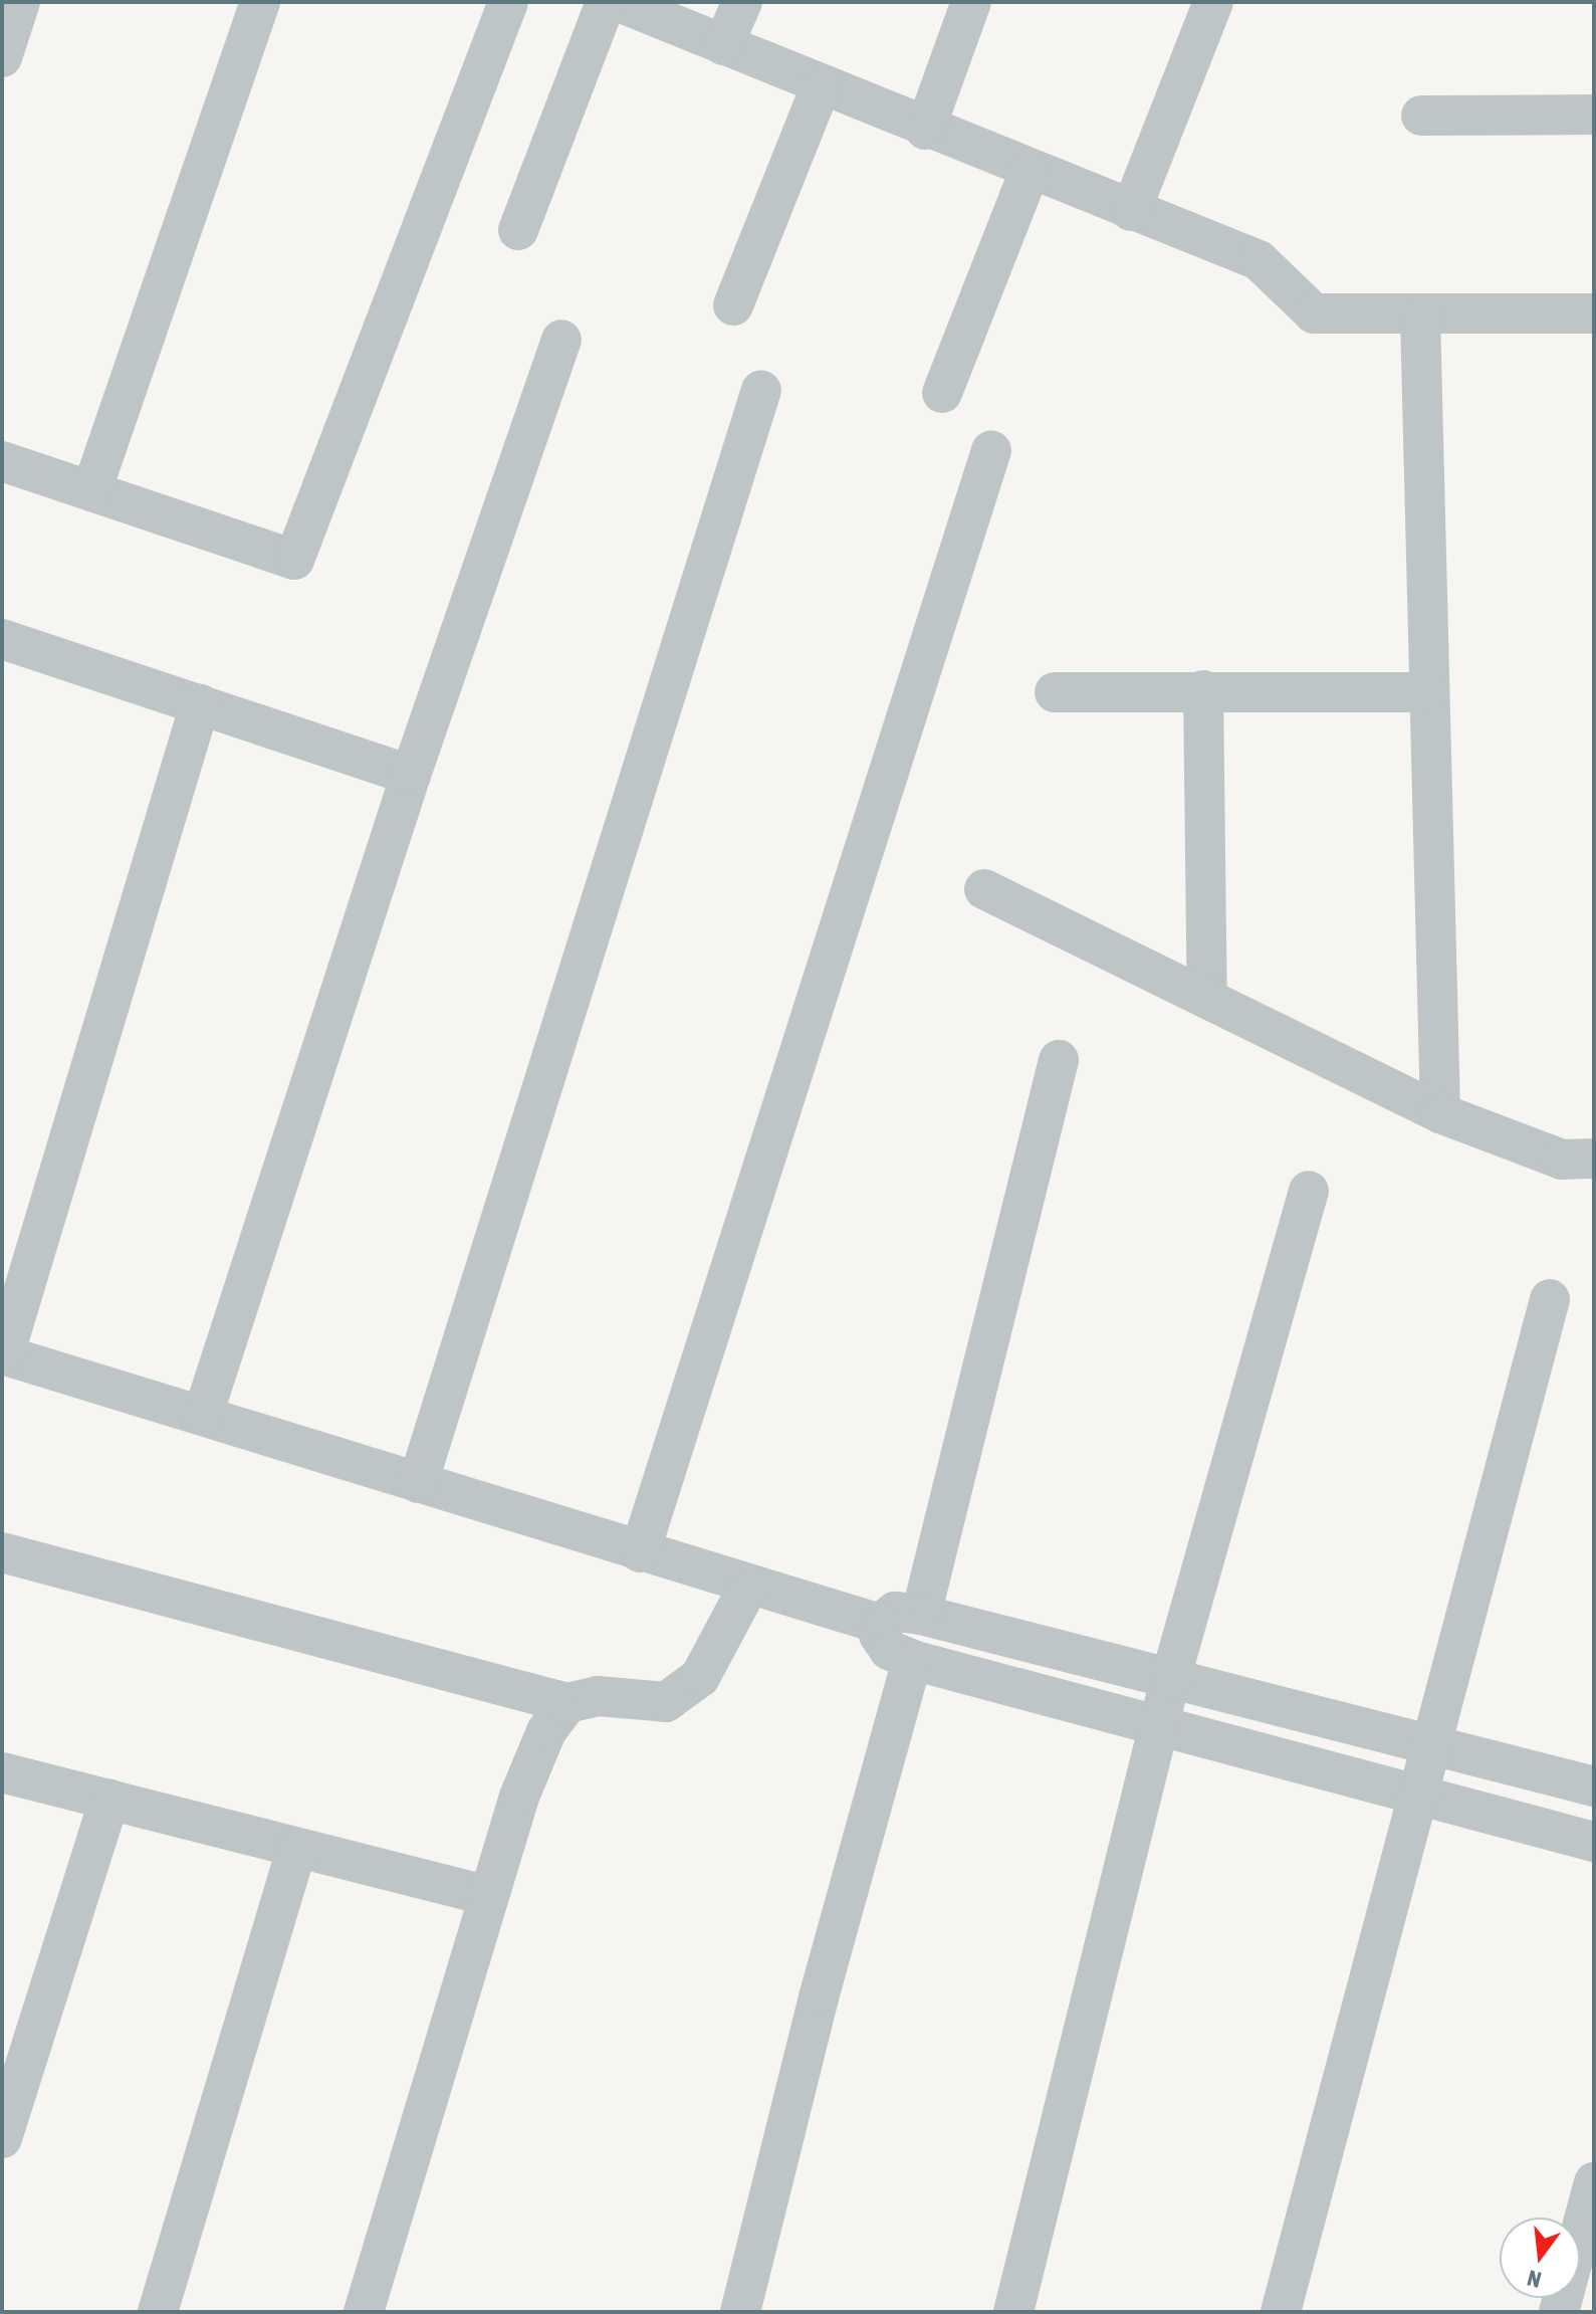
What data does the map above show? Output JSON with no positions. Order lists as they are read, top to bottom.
{
  "north": "bottom"
}
